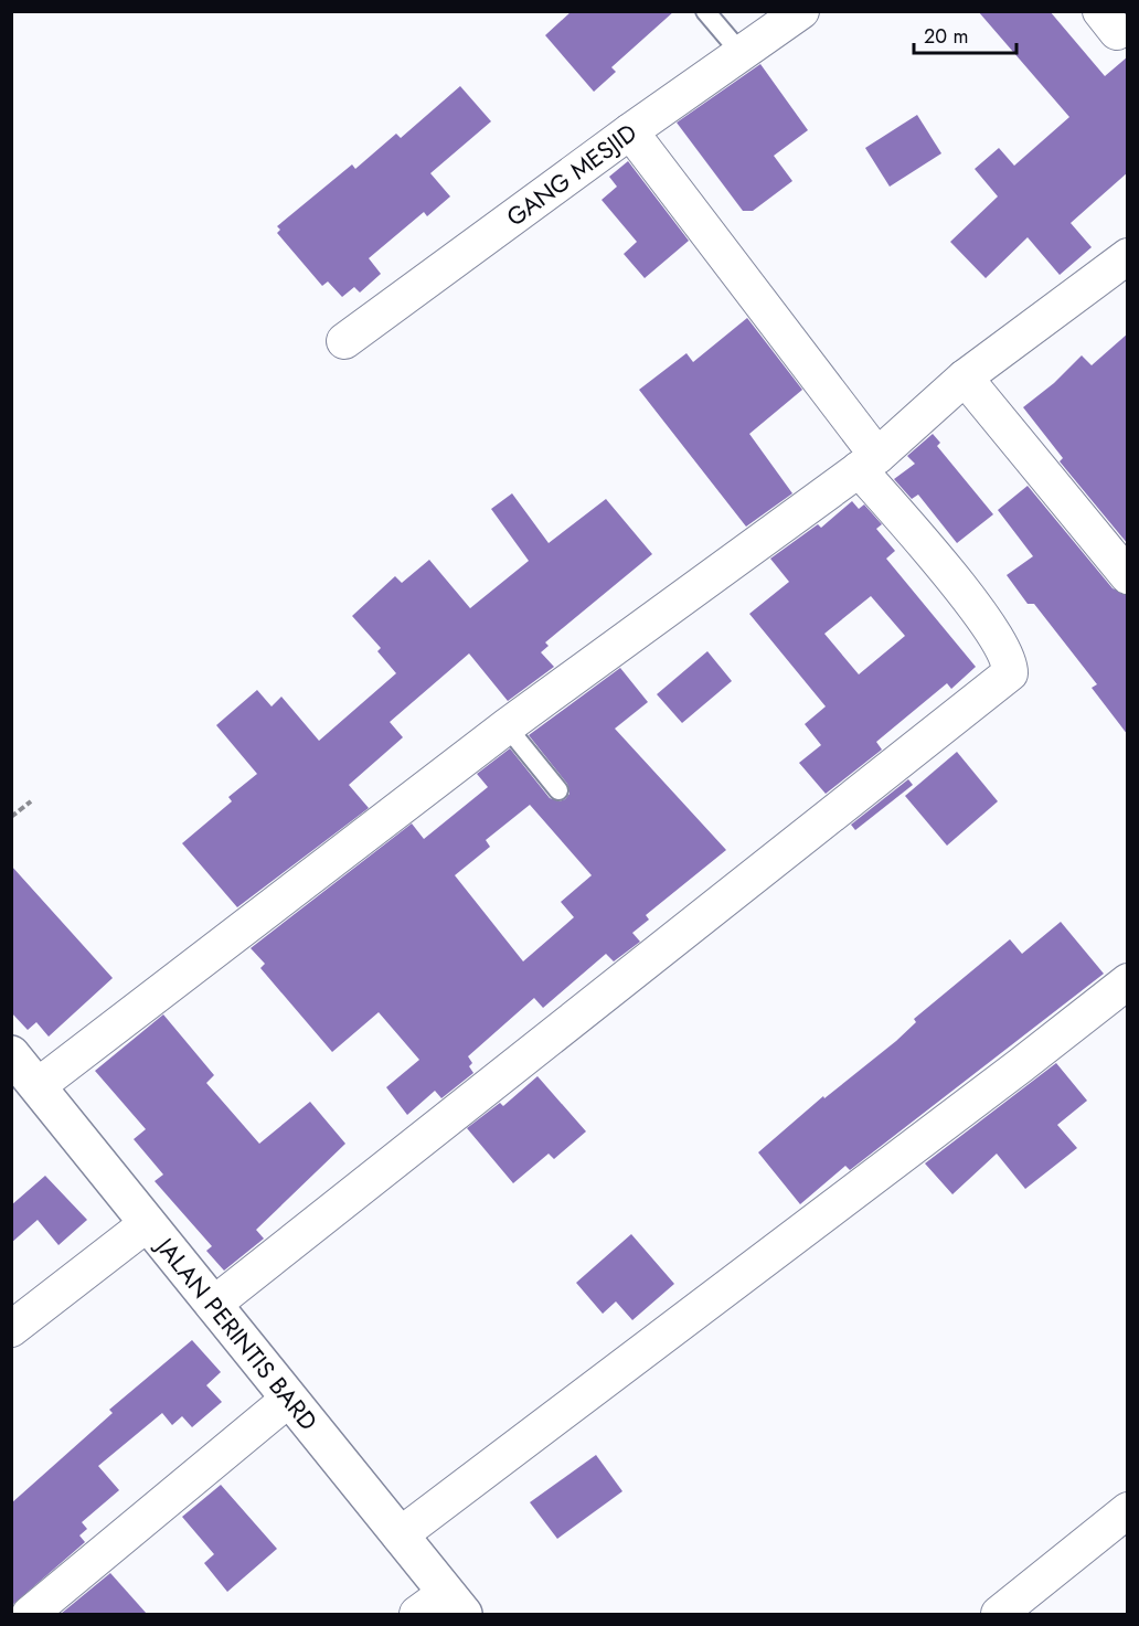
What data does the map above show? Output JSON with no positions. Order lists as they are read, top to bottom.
{
  "streets": {
    "street": ["GANG MESJID", "JALAN PERINTIS BARD"]
  },
  "scale_bar": "20 m"
}
